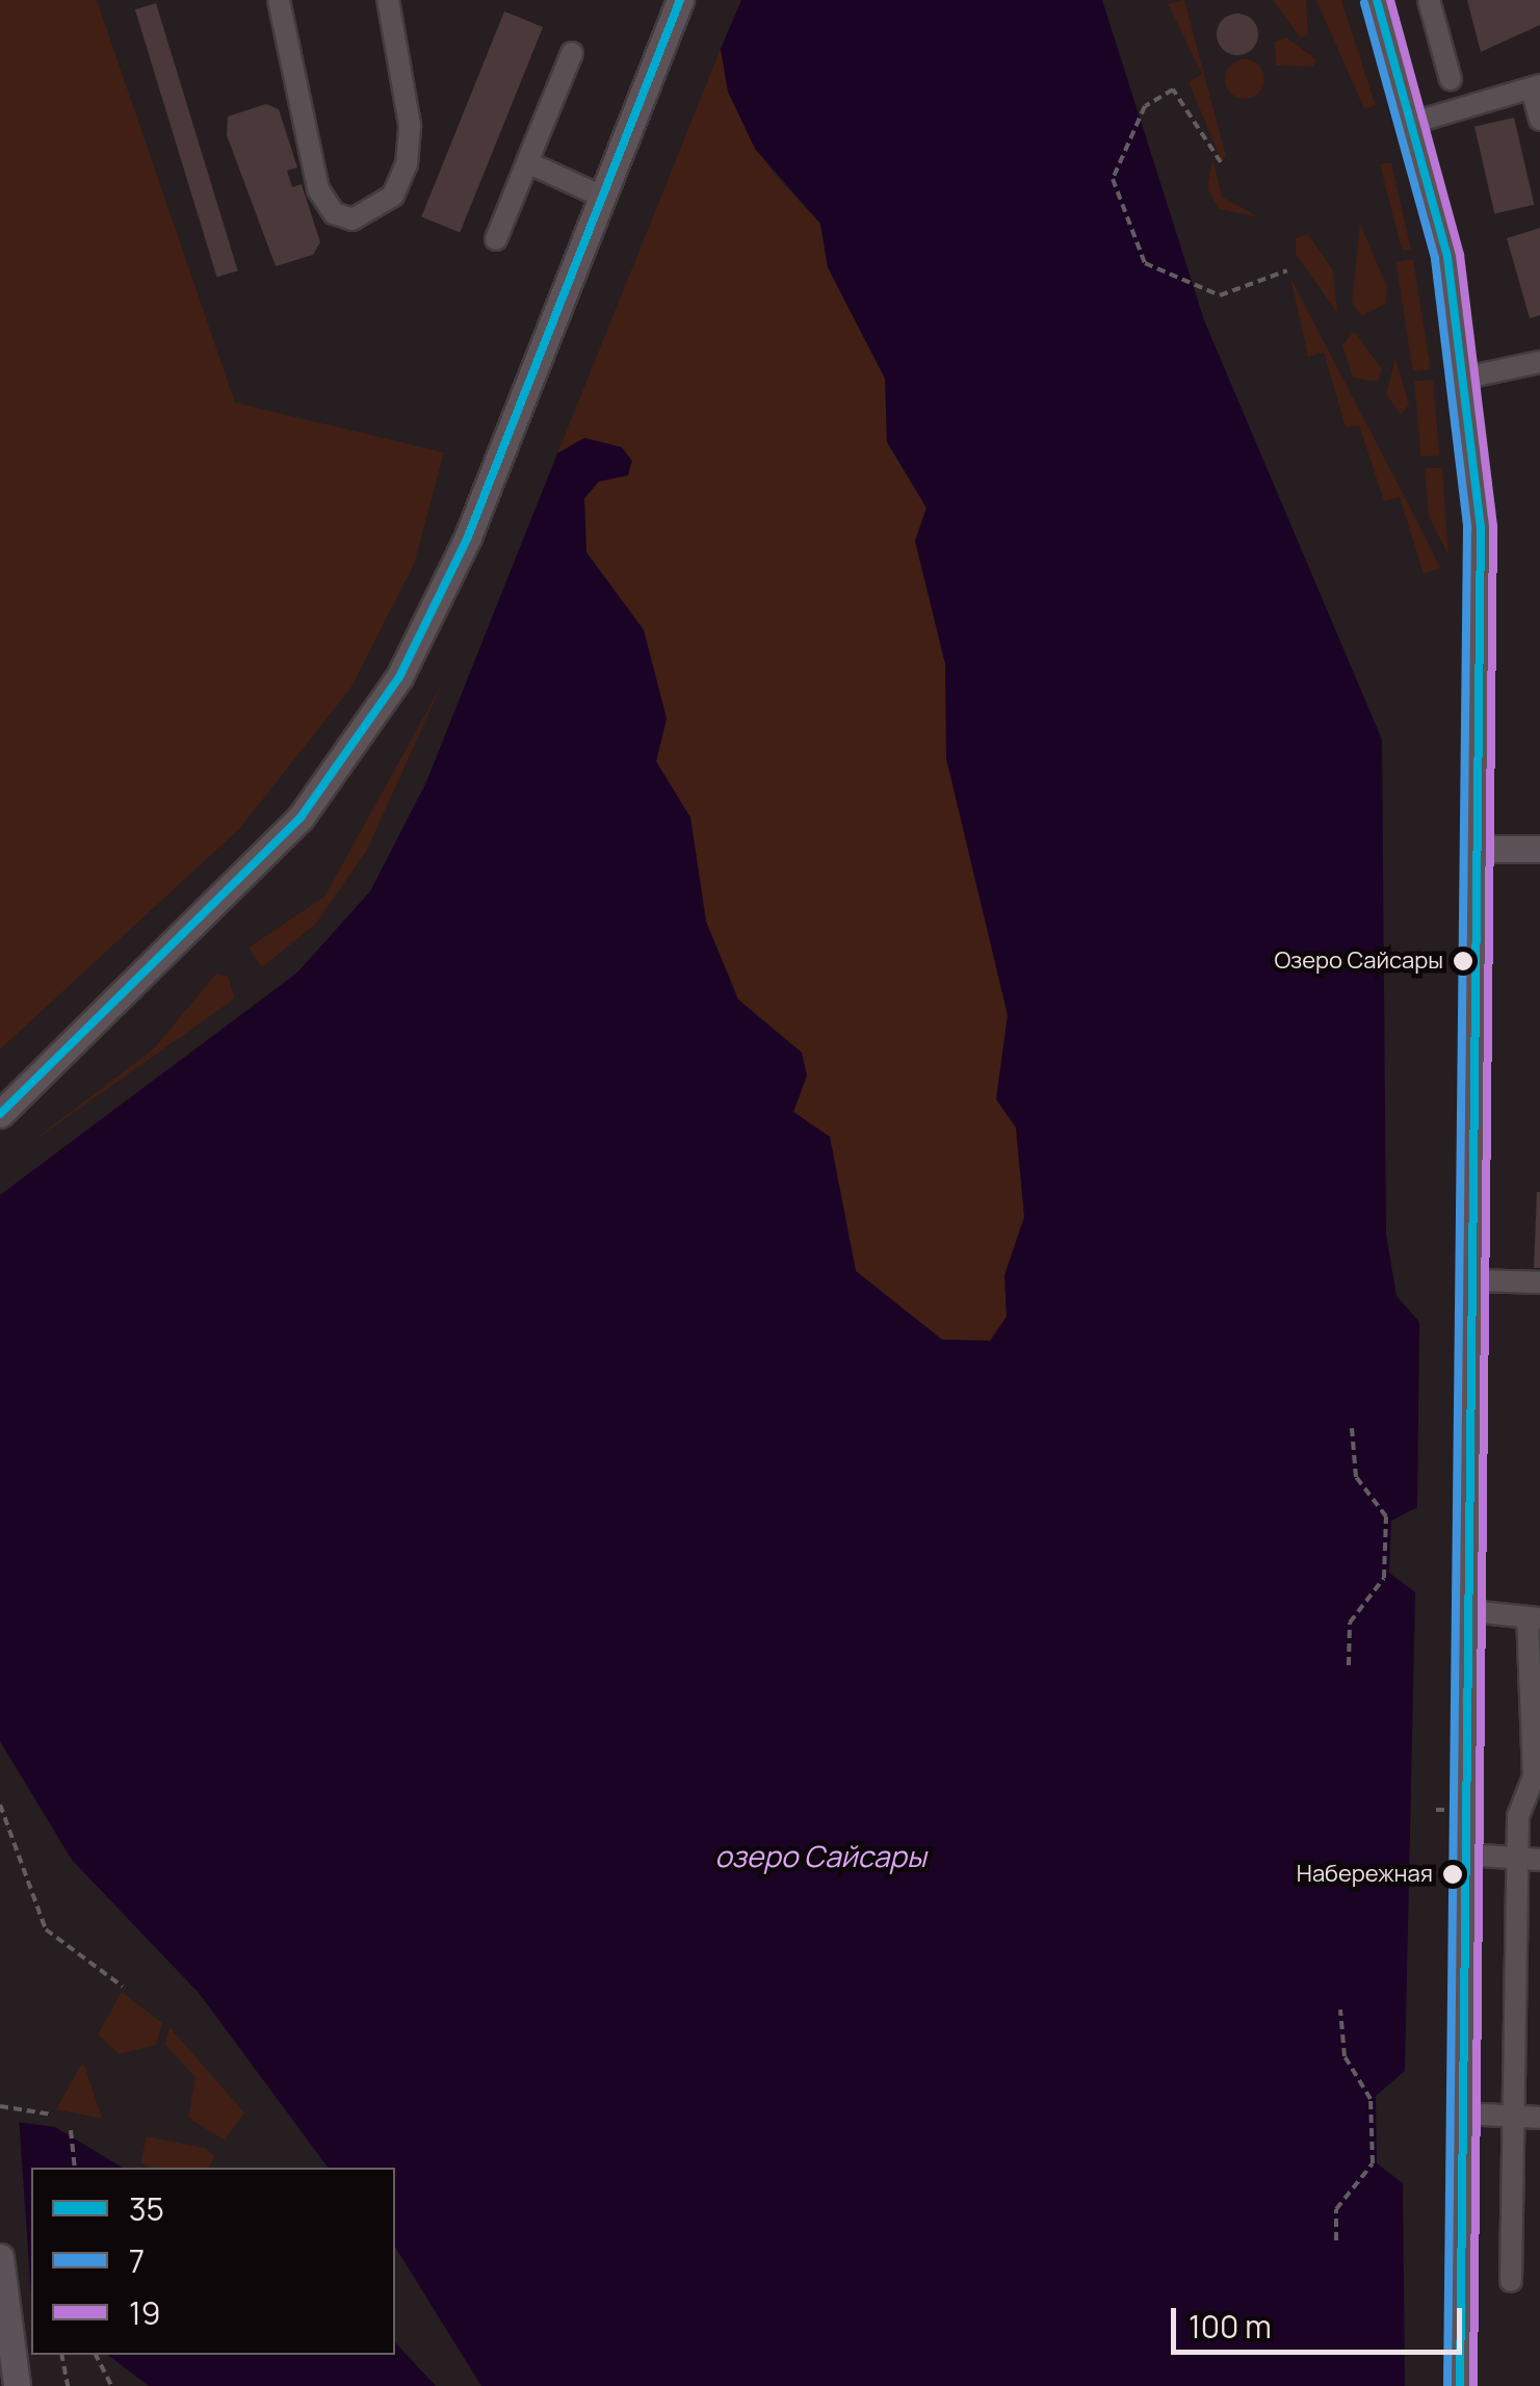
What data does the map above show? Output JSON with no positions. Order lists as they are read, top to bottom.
{
  "water": ["озеро Сайсары"],
  "places": ["Озеро Сайсары", "Набережная"],
  "lines": ["transit line 35", "transit line 19", "transit line 7"],
  "legend": ["35", "7", "19"],
  "scale_bar": "100 m"
}
